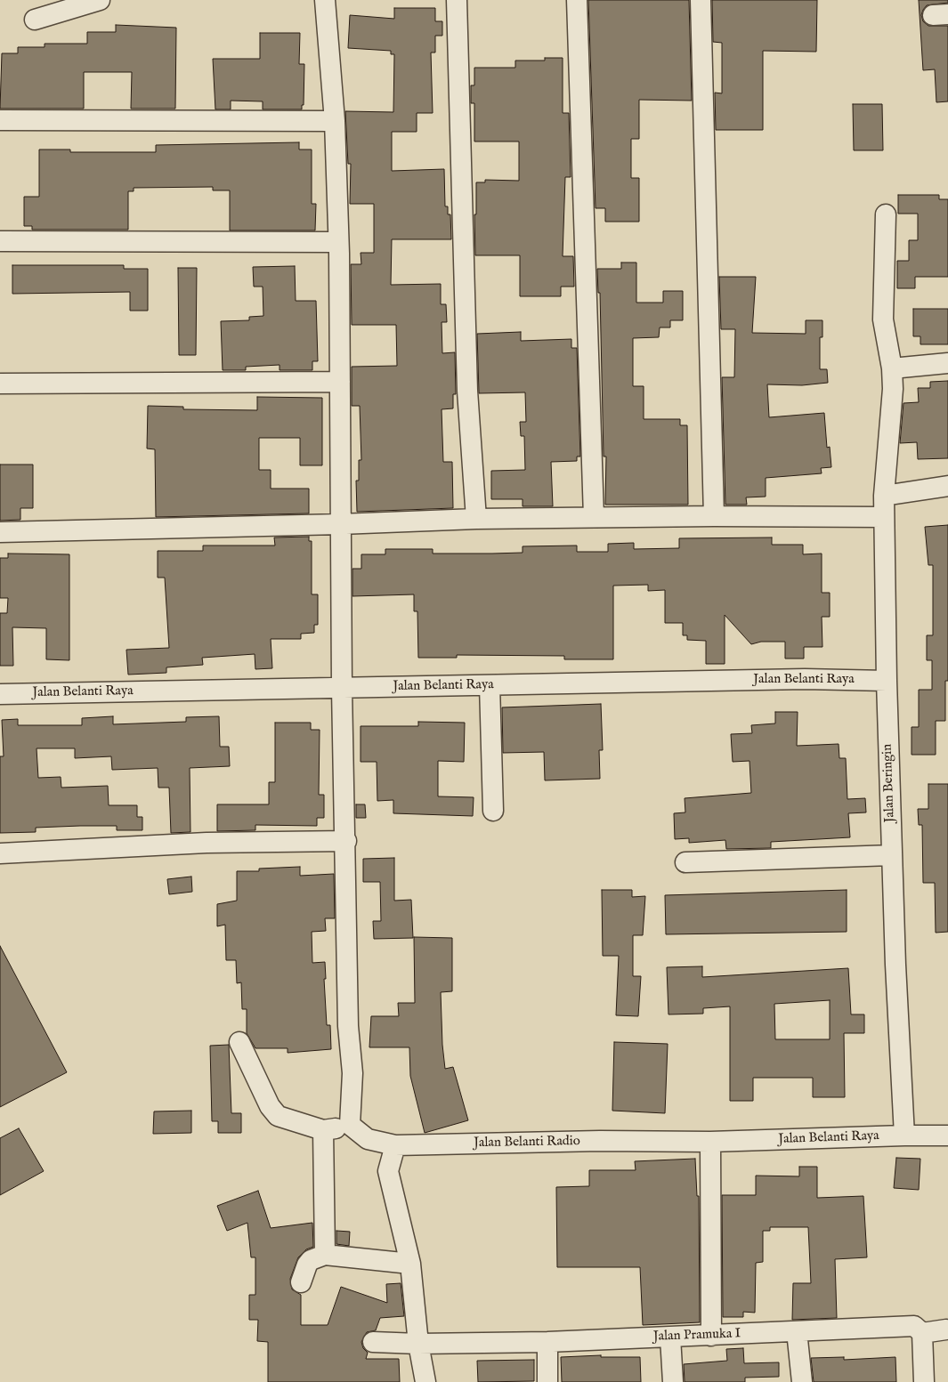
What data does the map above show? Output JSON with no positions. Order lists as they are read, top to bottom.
{
  "streets": {
    "street": [
      "Jalan Belanti Raya",
      "Jalan Beringin",
      "Jalan Belanti Radio",
      "Jalan Pramuka I"
    ]
  },
  "crossings": [
    ["Jalan Belanti Raya", "Jalan Beringin"],
    ["Jalan Belanti Raya", "Jalan Belanti Radio"]
  ]
}
